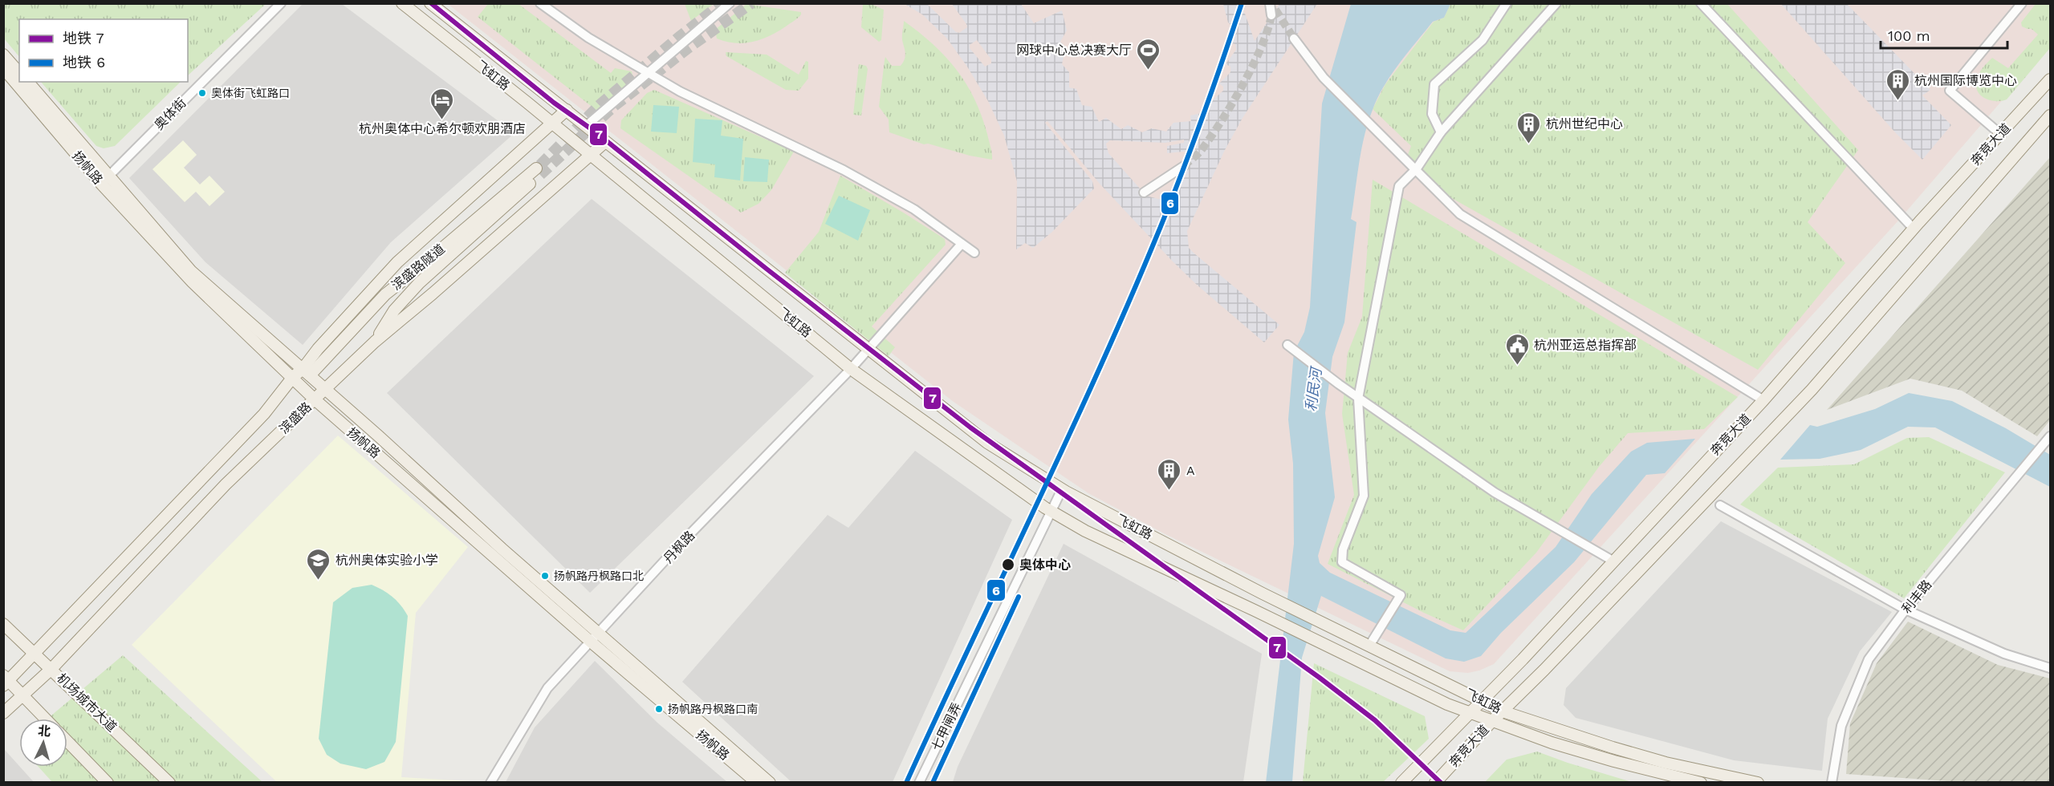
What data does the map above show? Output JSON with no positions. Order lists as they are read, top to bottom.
{
  "streets": {
    "main road": [
      "飞虹路",
      "奔竞大道",
      "扬帆路",
      "滨盛路隧道",
      "滨盛路",
      "机场城市大道"
    ],
    "street": [
      "奥体街",
      "丹枫路",
      "利丰路",
      "七甲闸弄"
    ]
  },
  "crossings": [
    ["飞虹路", "奔竞大道"],
    ["飞虹路", "滨盛路"],
    ["飞虹路", "丹枫路"],
    ["飞虹路", "七甲闸弄"],
    ["奥体街", "扬帆路"],
    ["扬帆路", "滨盛路"],
    ["扬帆路", "丹枫路"],
    ["滨盛路隧道", "滨盛路"],
    ["滨盛路", "机场城市大道"]
  ],
  "water": ["利民河"],
  "places": {
    "sports": ["网球中心总决赛大厅"],
    "other": [
      "奥体街飞虹路口",
      "奥体中心",
      "扬帆路丹枫路口北",
      "扬帆路丹枫路口南"
    ],
    "building": ["杭州国际博览中心", "杭州世纪中心", "A"],
    "hotel": ["杭州奥体中心希尔顿欢朋酒店"],
    "public building": ["杭州亚运总指挥部"],
    "school or university": ["杭州奥体实验小学"]
  },
  "lines": ["metro line 7", "metro line 6"],
  "legend": ["地铁 7", "地铁 6"],
  "scale_bar": "100 m",
  "north": "top"
}
